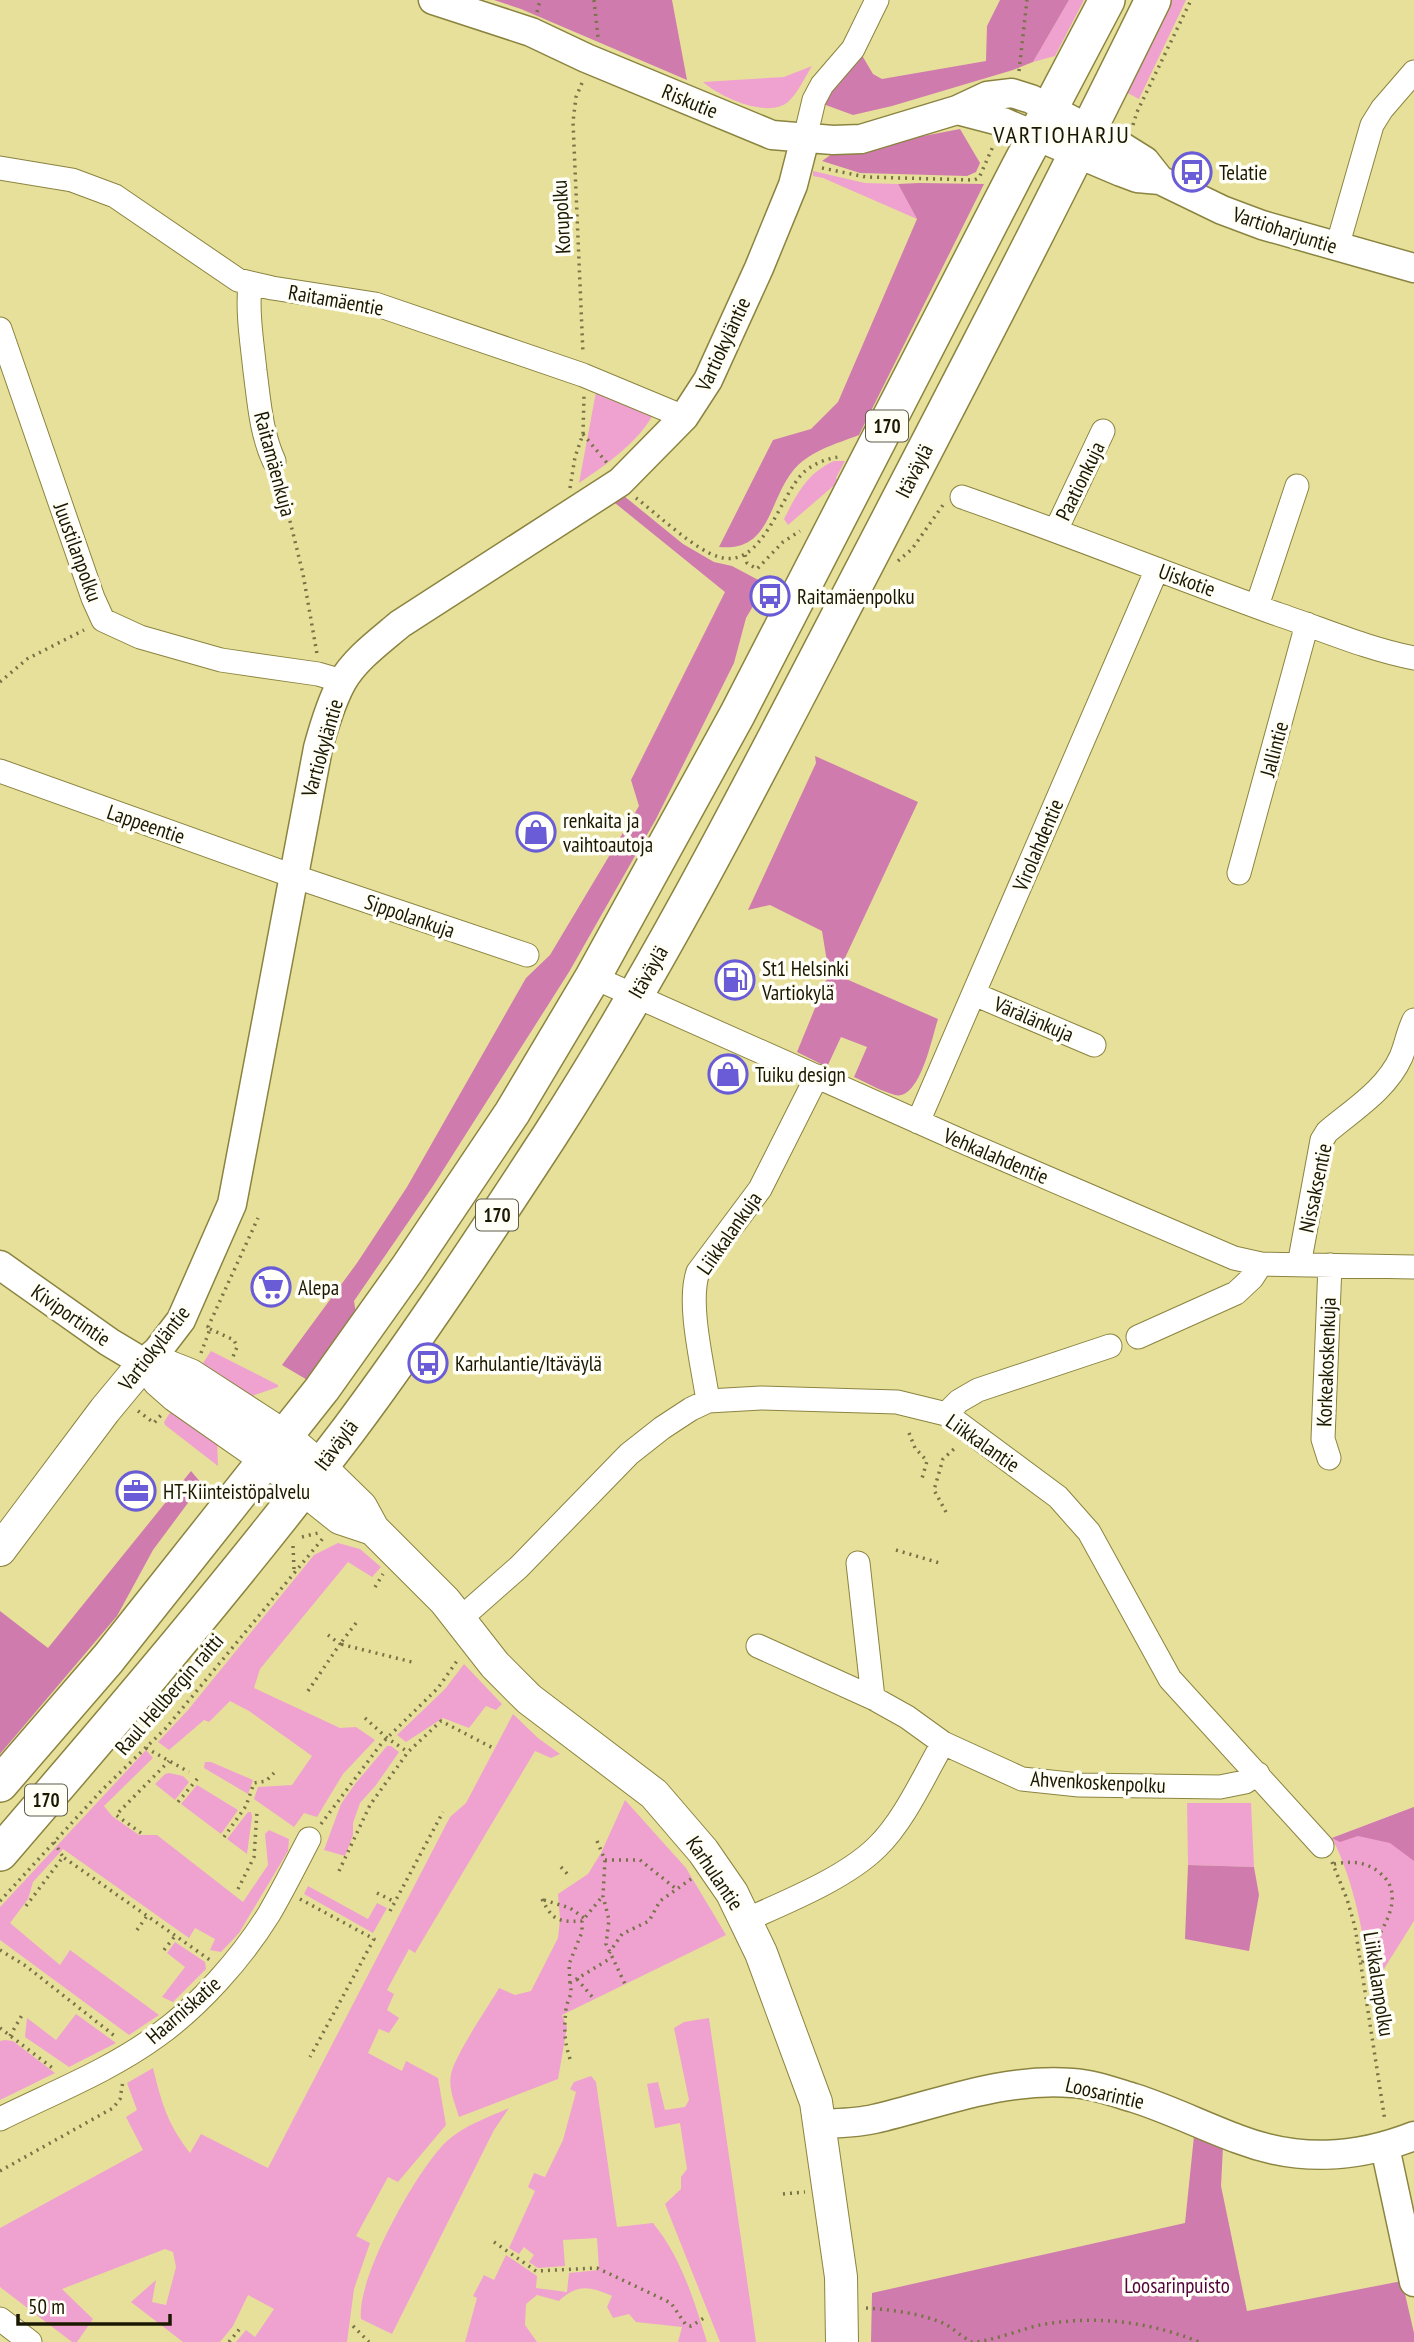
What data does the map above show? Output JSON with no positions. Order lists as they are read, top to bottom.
{
  "streets": {
    "main road": [
      "Vartiokyläntie",
      "170",
      "Itäväylä",
      "Kiviportintie",
      "Karhulantie"
    ],
    "street": [
      "Riskutie",
      "Vartioharjuntie",
      "Raitamäentie",
      "Raitamäenkuja",
      "Paationkuja",
      "Juustilanpolku",
      "Uiskotie",
      "Jallintie",
      "Lappeentie",
      "Virolahdentie",
      "Sippolankuja",
      "Värälänkuja",
      "Vehkalahdentie",
      "Nissaksentie",
      "Liikkalankuja",
      "Korkeakoskenkuja",
      "Liikkalantie",
      "Ahvenkoskenpolku",
      "Haarniskatie",
      "Loosarintie"
    ],
    "path": ["Korupolku", "Raul Hellbergin raitti", "Liikkalanpolku"]
  },
  "crossings": [
    ["Riskutie", "Korupolku"],
    ["Riskutie", "Vartioharjuntie"],
    ["Riskutie", "Vartiokyläntie"],
    ["Riskutie", "170"],
    ["Riskutie", "Itäväylä"],
    ["Korupolku", "Raitamäentie"],
    ["Vartioharjuntie", "Itäväylä"],
    ["Raitamäentie", "Vartiokyläntie"],
    ["Raitamäentie", "Raitamäenkuja"],
    ["Vartiokyläntie", "Juustilanpolku"],
    ["Vartiokyläntie", "Lappeentie"],
    ["Vartiokyläntie", "Sippolankuja"],
    ["Vartiokyläntie", "Kiviportintie"],
    ["170", "Vehkalahdentie"],
    ["170", "Kiviportintie"],
    ["170", "Karhulantie"],
    ["Itäväylä", "Vehkalahdentie"],
    ["Itäväylä", "Karhulantie"],
    ["Paationkuja", "Uiskotie"],
    ["Uiskotie", "Jallintie"],
    ["Uiskotie", "Virolahdentie"],
    ["Lappeentie", "Sippolankuja"],
    ["Virolahdentie", "Värälänkuja"],
    ["Virolahdentie", "Vehkalahdentie"],
    ["Vehkalahdentie", "Nissaksentie"],
    ["Vehkalahdentie", "Liikkalankuja"],
    ["Vehkalahdentie", "Korkeakoskenkuja"],
    ["Liikkalankuja", "Liikkalantie"],
    ["Kiviportintie", "Karhulantie"],
    ["Liikkalantie", "Ahvenkoskenpolku"],
    ["Liikkalantie", "Karhulantie"],
    ["Liikkalantie", "Liikkalanpolku"],
    ["Karhulantie", "Loosarintie"],
    ["Liikkalanpolku", "Loosarintie"]
  ],
  "districts": ["VARTIOHARJU"],
  "parks": ["Loosarinpuisto"],
  "places": {
    "bus stop": ["Telatie", "Raitamäenpolku", "Karhulantie/Itäväylä"],
    "shop": ["renkaita ja vaihtoautoja", "Tuiku design"],
    "fuel station": ["St1 Helsinki Vartiokylä"],
    "supermarket": ["Alepa"],
    "office": ["HT-Kiinteistöpalvelu"]
  },
  "scale_bar": "50 m"
}
